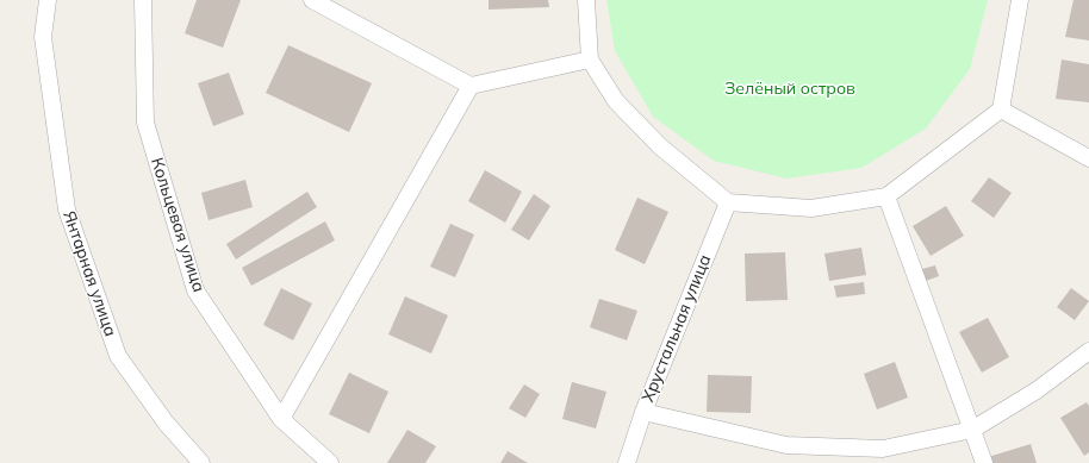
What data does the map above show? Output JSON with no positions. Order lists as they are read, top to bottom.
{
  "streets": {
    "street": ["Кольцевая улица", "Янтарная улица", "Хрустальная улица"]
  },
  "parks": ["Зелёный остров"]
}
